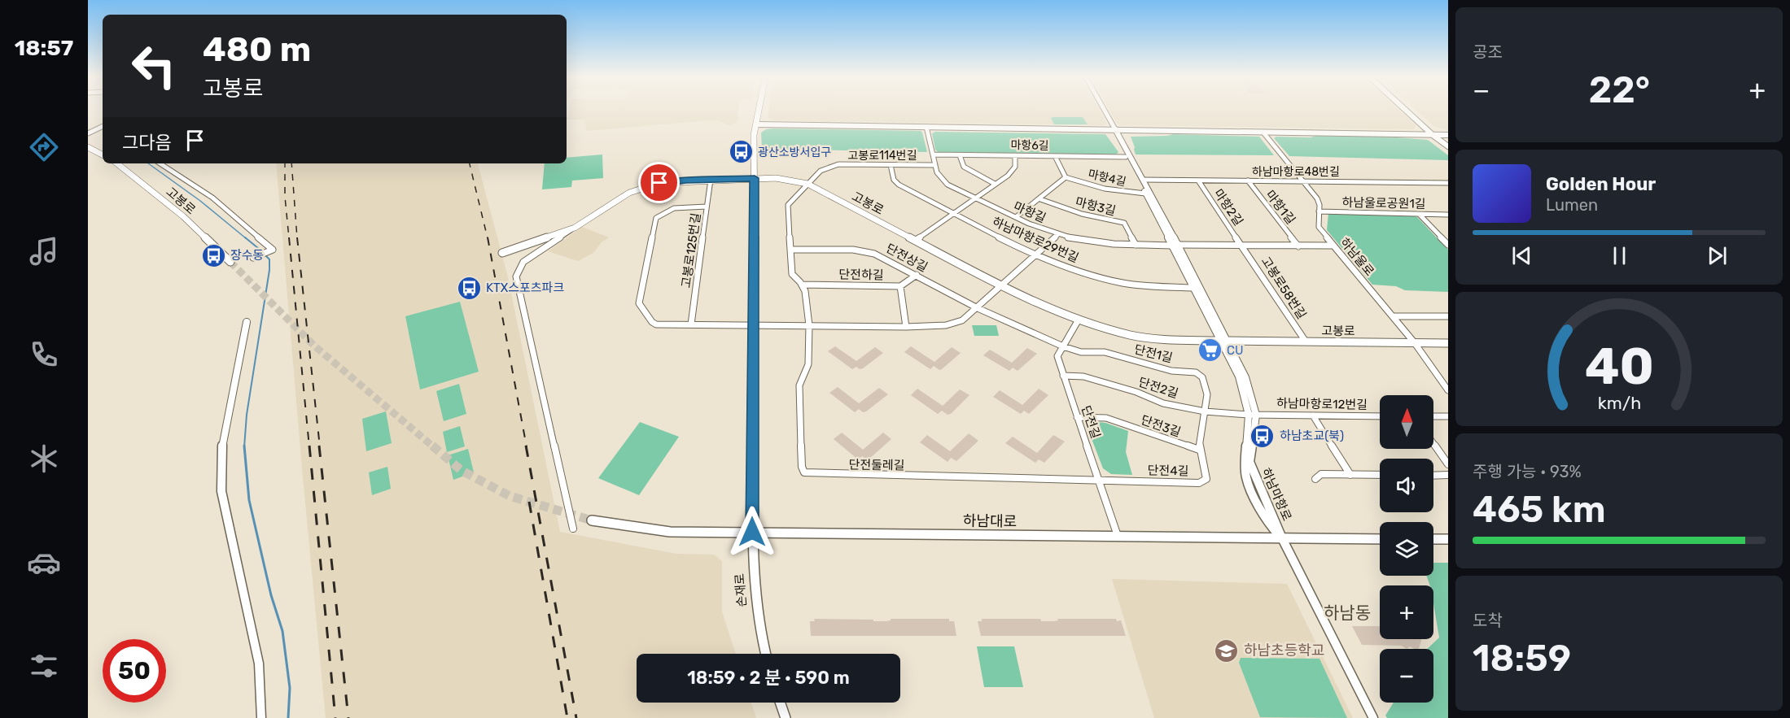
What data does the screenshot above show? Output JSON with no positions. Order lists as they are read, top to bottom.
{
  "streets": {
    "main road": ["고봉로", "하남대로", "손재로"],
    "street": [
      "마항6길",
      "고봉로114번길",
      "하남마항로48번길",
      "마항4길",
      "하남울로공원1길",
      "마항3길",
      "마항2길",
      "마항1길",
      "마항길",
      "하남마항로29번길",
      "고봉로125번길",
      "하남울로",
      "단전상길",
      "단전하길",
      "고봉로58번길",
      "단전1길",
      "단전2길",
      "하남마항로12번길",
      "단전길",
      "단전3길",
      "단전둘레길",
      "단전4길",
      "하남마항로"
    ]
  },
  "crossings": [
    ["마항6길", "마항길"],
    ["마항6길", "하남마항로"],
    ["고봉로114번길", "고봉로"],
    ["고봉로114번길", "마항길"],
    ["고봉로114번길", "하남마항로29번길"],
    ["고봉로114번길", "단전상길"],
    ["고봉로114번길", "단전하길"],
    ["고봉로114번길", "단전둘레길"],
    ["하남마항로48번길", "마항2길"],
    ["하남마항로48번길", "마항1길"],
    ["하남마항로48번길", "하남울로"],
    ["하남마항로48번길", "하남마항로"],
    ["마항4길", "하남마항로"],
    ["고봉로", "고봉로125번길"],
    ["고봉로", "하남울로"],
    ["고봉로", "고봉로58번길"],
    ["고봉로", "단전길"],
    ["고봉로", "하남마항로"],
    ["고봉로", "손재로"],
    ["하남울로공원1길", "하남울로"],
    ["마항3길", "마항길"],
    ["마항2길", "마항길"],
    ["마항2길", "고봉로58번길"],
    ["마항1길", "마항길"],
    ["마항길", "하남울로"],
    ["마항길", "고봉로58번길"],
    ["마항길", "하남마항로"],
    ["하남마항로29번길", "하남마항로"],
    ["단전상길", "단전하길"],
    ["단전상길", "단전1길"],
    ["단전상길", "단전길"],
    ["단전1길", "단전2길"],
    ["단전1길", "단전길"],
    ["단전2길", "하남마항로12번길"],
    ["단전2길", "단전길"],
    ["단전2길", "하남마항로"],
    ["하남마항로12번길", "하남마항로"],
    ["단전길", "단전3길"],
    ["단전길", "단전둘레길"],
    ["단전길", "단전4길"],
    ["단전길", "하남대로"],
    ["단전3길", "단전4길"],
    ["단전둘레길", "단전4길"],
    ["하남마항로", "하남대로"],
    ["하남대로", "손재로"]
  ],
  "districts": ["하남동"],
  "places": {
    "bus stop": [
      "광산소방서입구",
      "장수동",
      "KTX스포츠파크",
      "하남초교(북)"
    ],
    "supermarket": ["CU"],
    "school or university": ["하남초등학교"]
  },
  "north": "top",
  "page": {
    "tabs": "18:57",
    "tile": [
      "공조",
      ["주행 가능 · 93%", "465 km"],
      ["도착", "18:59"]
    ],
    "turn": ["480 m", "고봉로"],
    "heat": ["−", "22°", "+"],
    "then": "그다음",
    "song": ["Golden Hour", "Lumen"],
    "map_buttons": ["+", "−"],
    "limit": "50",
    "trip": "18:59 · 2 분 · 590 m",
    "gauge": ["40", "km/h"]
  }
}
